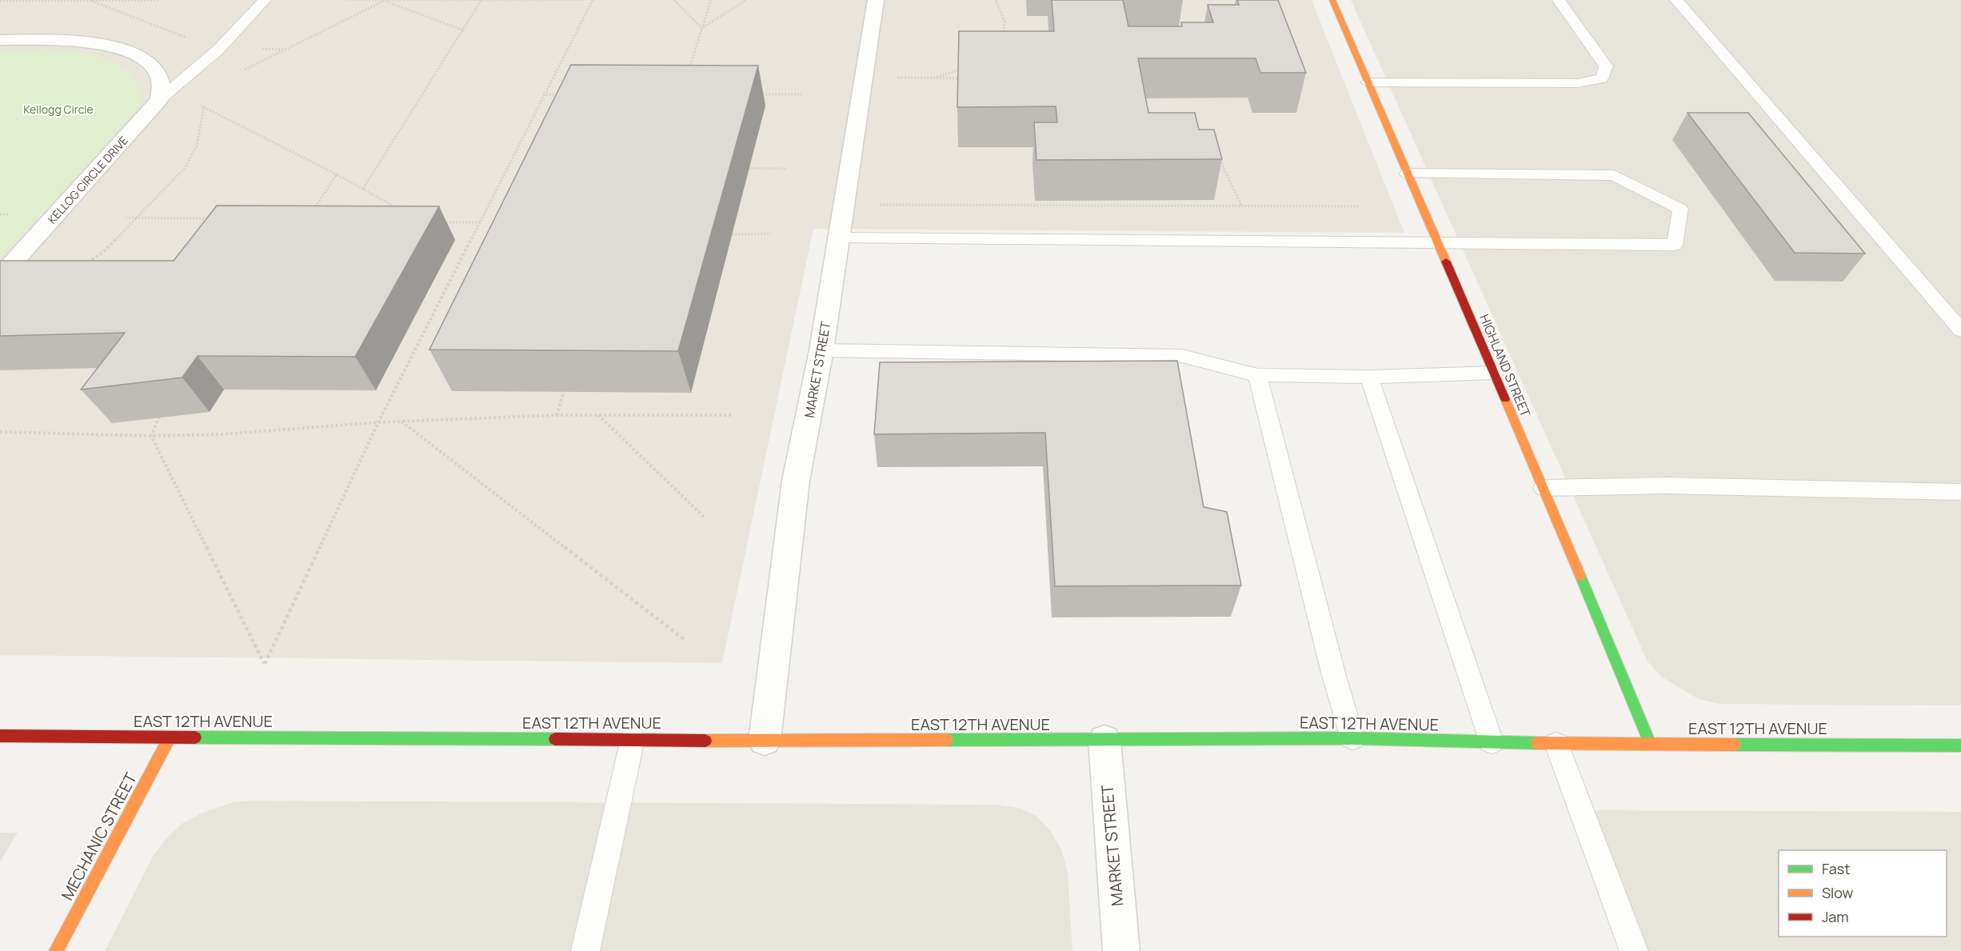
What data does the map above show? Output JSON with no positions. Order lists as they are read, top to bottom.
{
  "streets": {
    "main road": ["HIGHLAND STREET", "EAST 12TH AVENUE", "MECHANIC STREET"],
    "street": ["KELLOG CIRCLE DRIVE", "MARKET STREET"]
  },
  "crossings": [
    ["HIGHLAND STREET", "EAST 12TH AVENUE"],
    ["MARKET STREET", "EAST 12TH AVENUE"],
    ["EAST 12TH AVENUE", "MECHANIC STREET"]
  ],
  "parks": ["Kellogg Circle"],
  "legend": ["Fast", "Slow", "Jam"]
}
